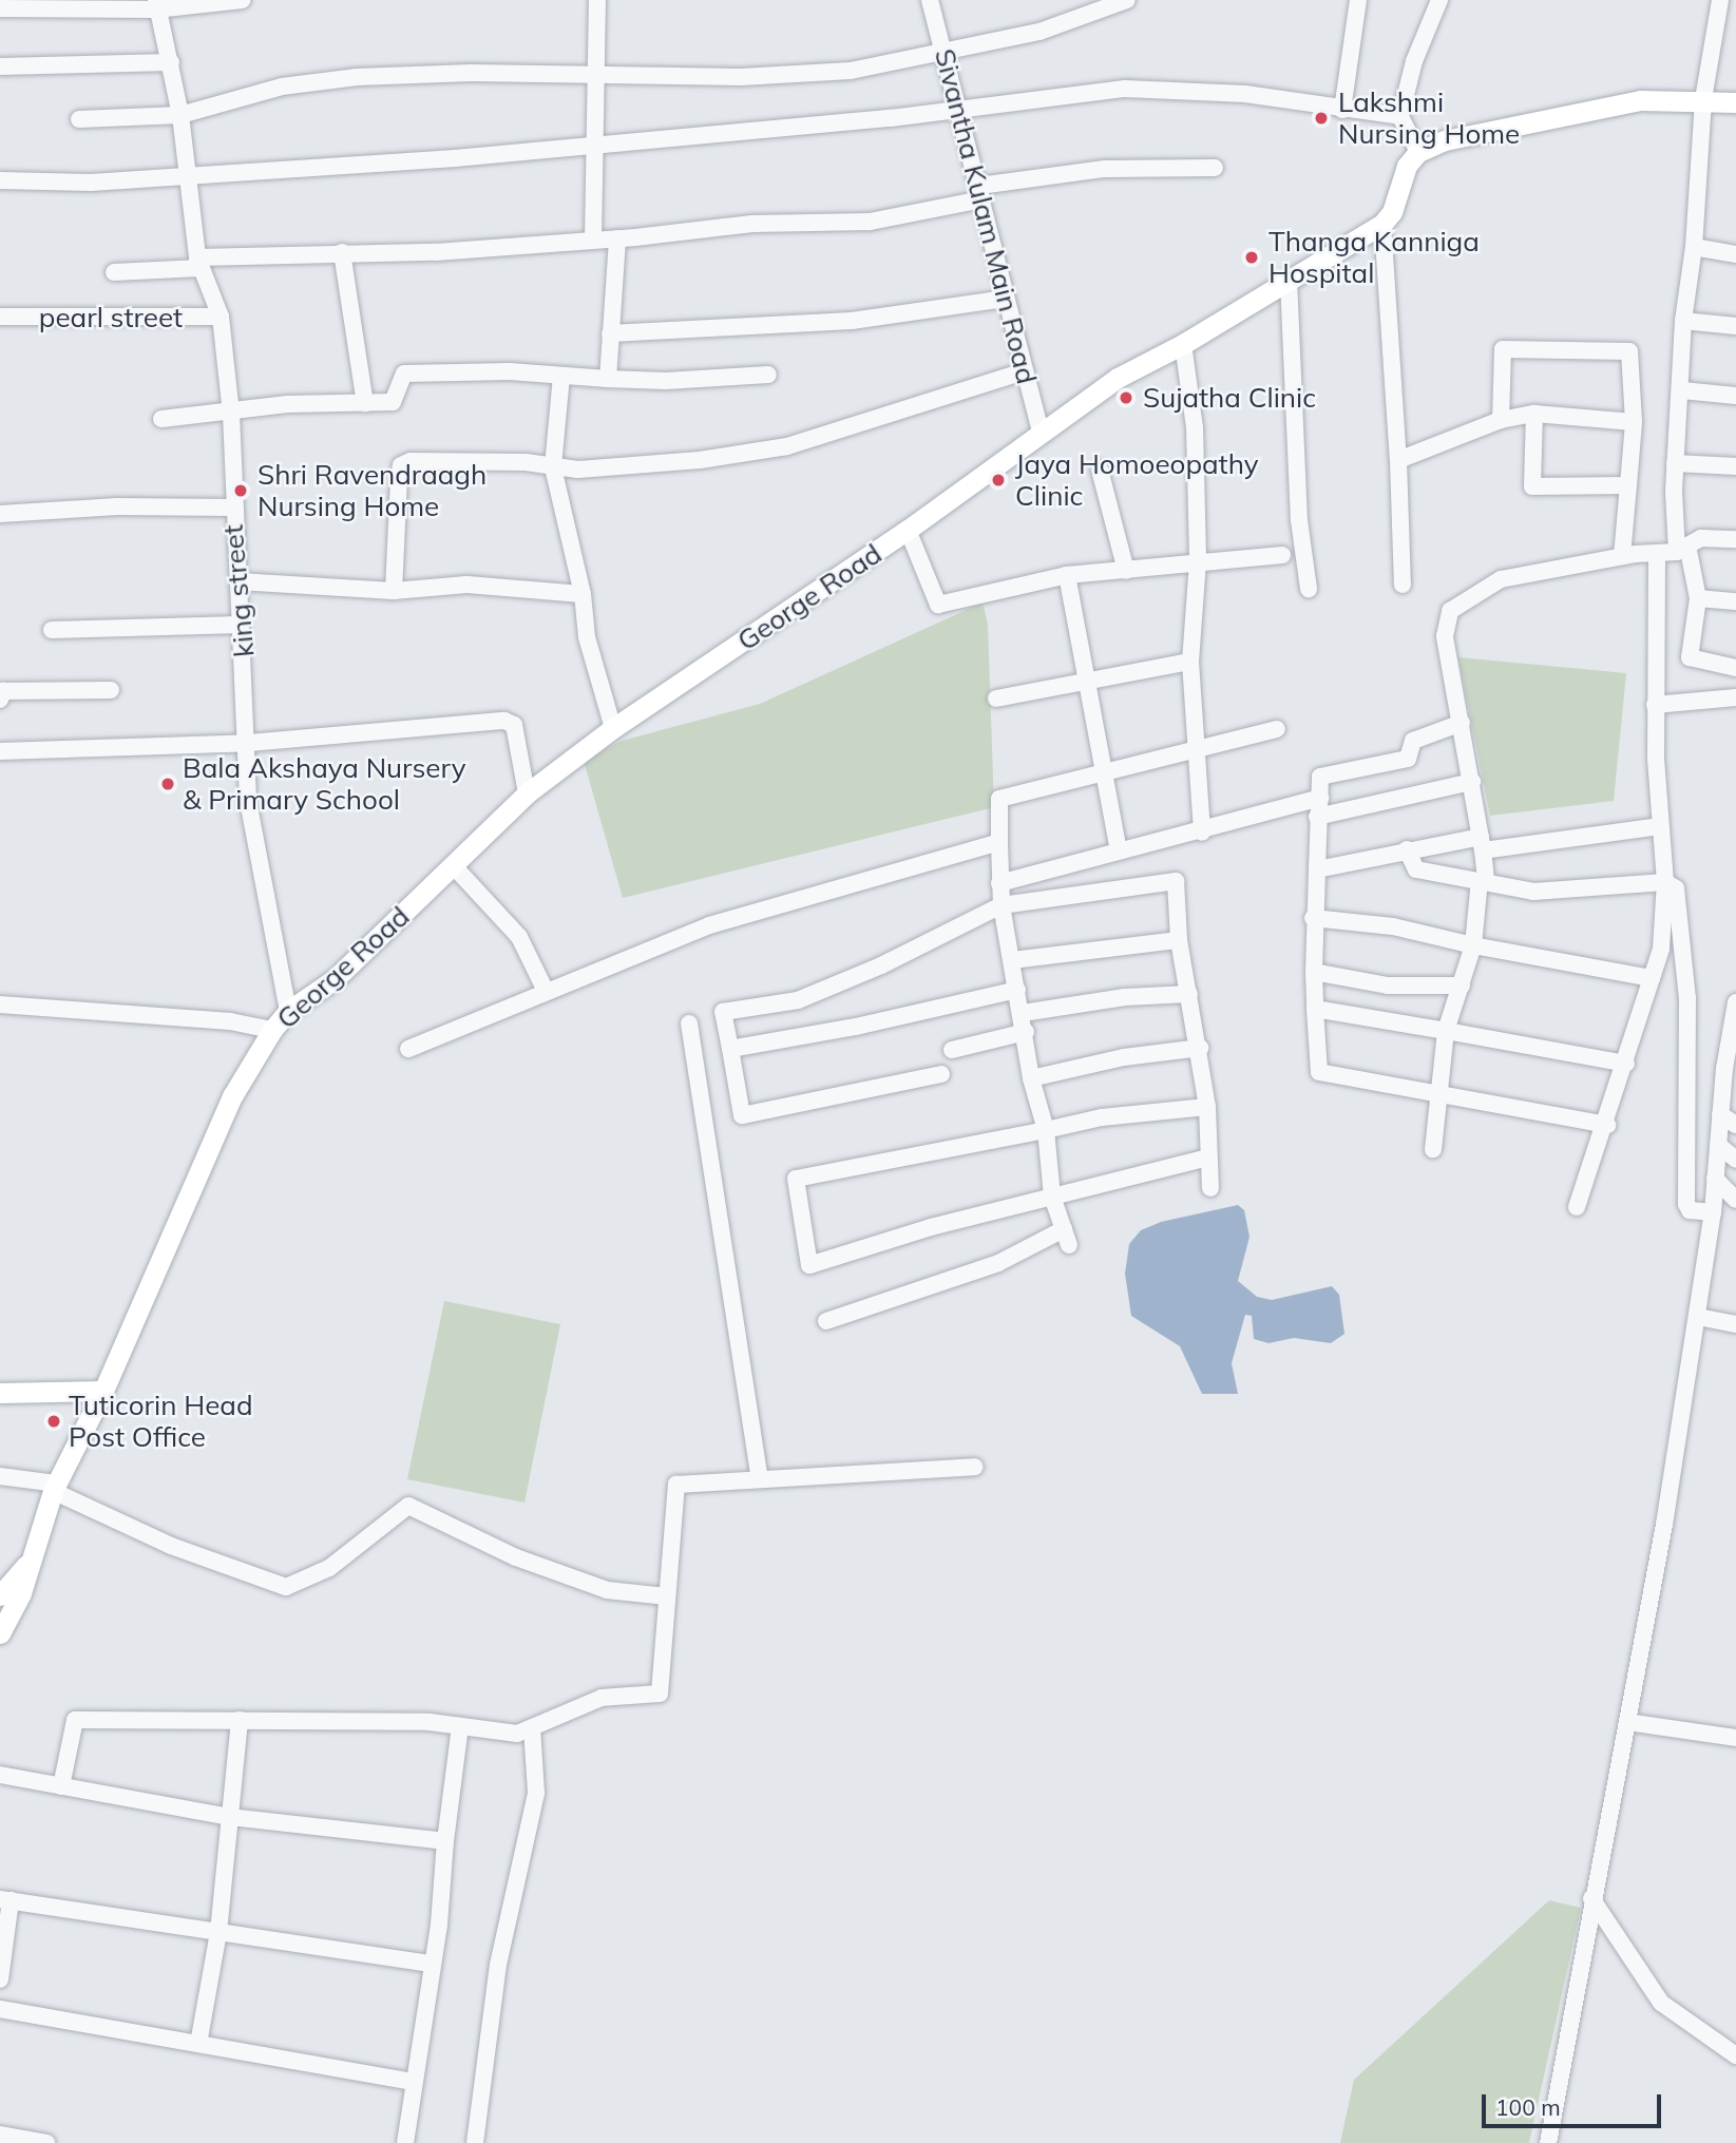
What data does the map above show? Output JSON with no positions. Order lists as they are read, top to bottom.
{
  "streets": {
    "main road": ["George Road"],
    "street": ["Sivantha Kulam Main Road", "pearl street", "king street"]
  },
  "crossings": [
    ["Sivantha Kulam Main Road", "George Road"],
    ["pearl street", "king street"],
    ["king street", "George Road"]
  ],
  "places": [
    "Lakshmi Nursing Home",
    "Thanga Kanniga Hospital",
    "Sujatha Clinic",
    "Jaya Homoeopathy Clinic",
    "Shri Ravendraagh Nursing Home",
    "Bala Akshaya Nursery & Primary School",
    "Tuticorin Head Post Office"
  ],
  "scale_bar": "100 m"
}
